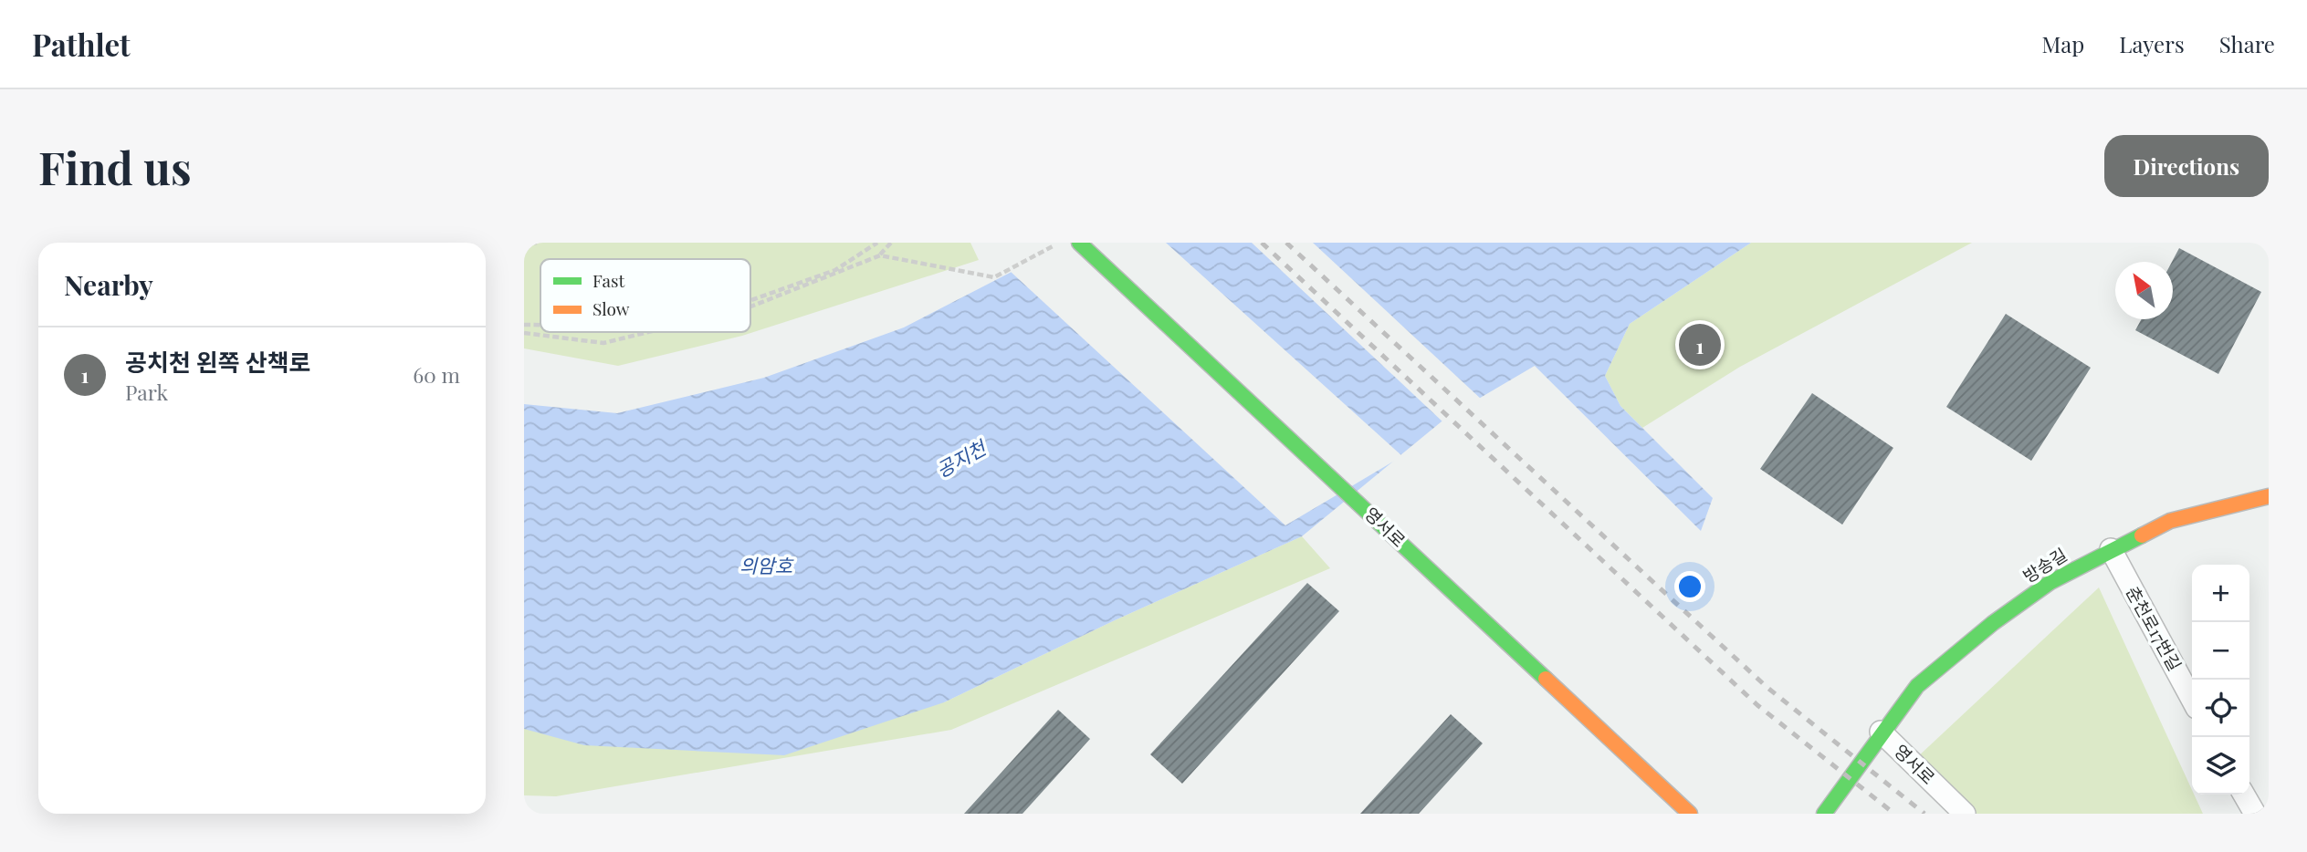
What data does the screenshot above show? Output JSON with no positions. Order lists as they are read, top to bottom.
{
  "streets": {
    "street": ["영서로", "방송길", "춘천로17번길"]
  },
  "crossings": [
    ["영서로", "방송길"],
    ["방송길", "춘천로17번길"]
  ],
  "water": ["공지천", "의암호"],
  "legend": ["Fast", "Slow"],
  "north": "top left",
  "page": {
    "header": "Pathlet",
    "nav": ["Map", "Layers", "Share"],
    "buttons": "Directions",
    "title": "Find us",
    "heading": "Nearby",
    "pins": "1",
    "list": [
      {
        "mark": "1",
        "name": "공치천 왼쪽 산책로",
        "note": "Park",
        "value": "60 m"
      }
    ],
    "map_buttons": ["+", "−"]
  }
}
